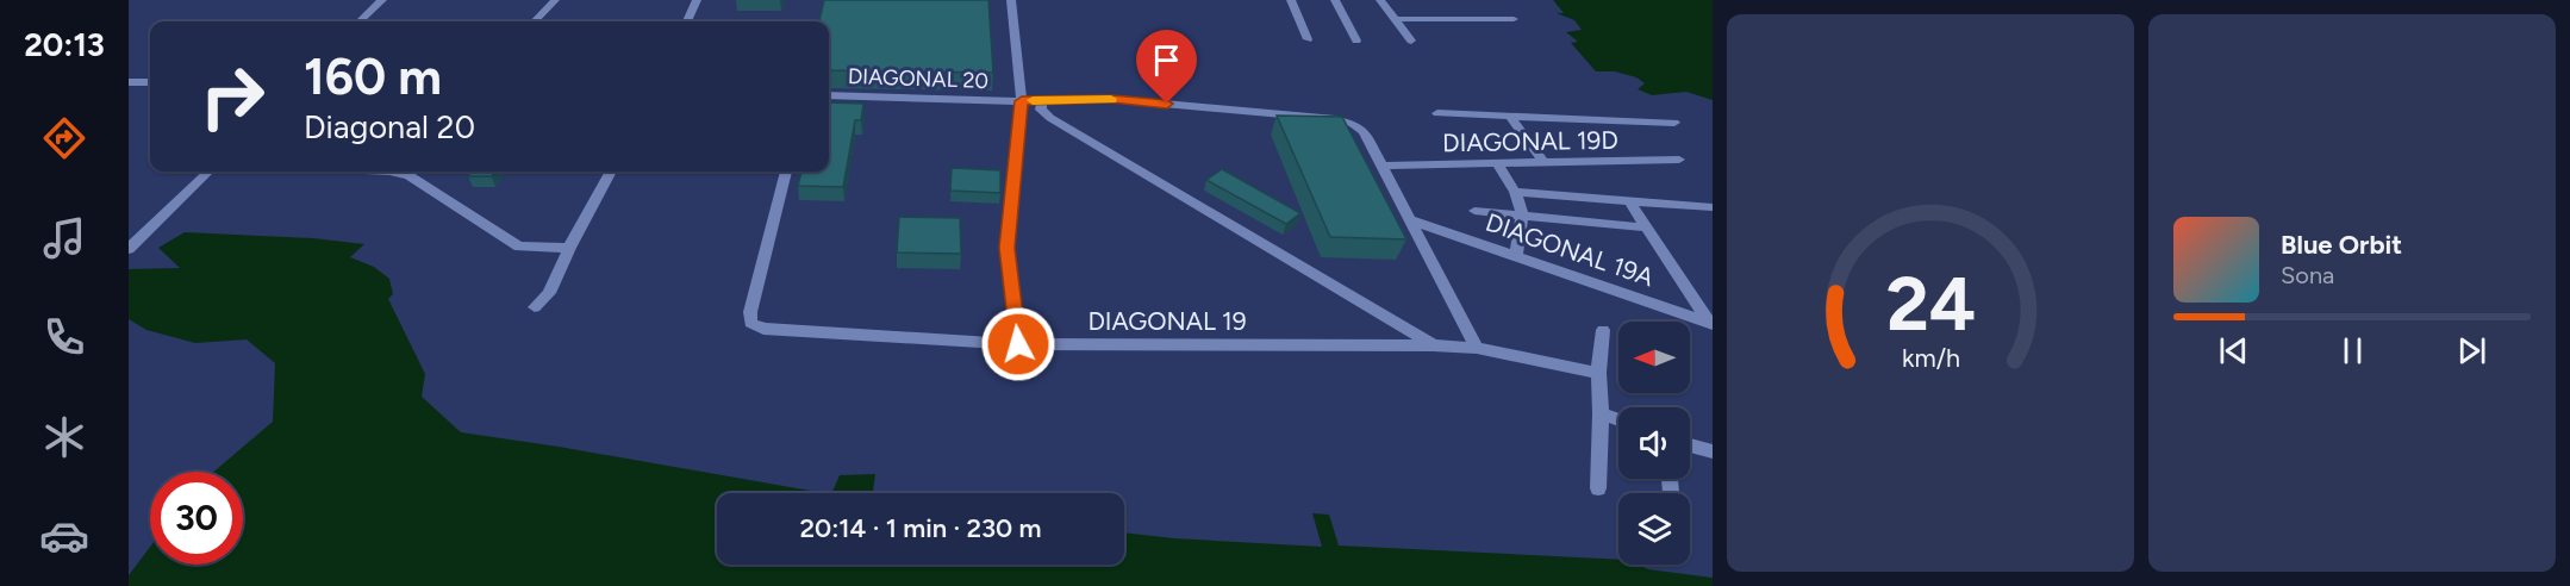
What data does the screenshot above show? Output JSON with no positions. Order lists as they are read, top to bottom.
{
  "streets": {
    "street": [
      "DIAGONAL 20",
      "DIAGONAL 19D",
      "DIAGONAL 19A",
      "DIAGONAL 19"
    ]
  },
  "crossings": [
    ["DIAGONAL 20", "DIAGONAL 19D"]
  ],
  "north": "left",
  "page": {
    "tabs": "20:13",
    "turn": ["160 m", "Diagonal 20"],
    "song": ["Blue Orbit", "Sona"],
    "limit": "30",
    "trip": "20:14 · 1 min · 230 m",
    "gauge": ["24", "km/h"]
  }
}
